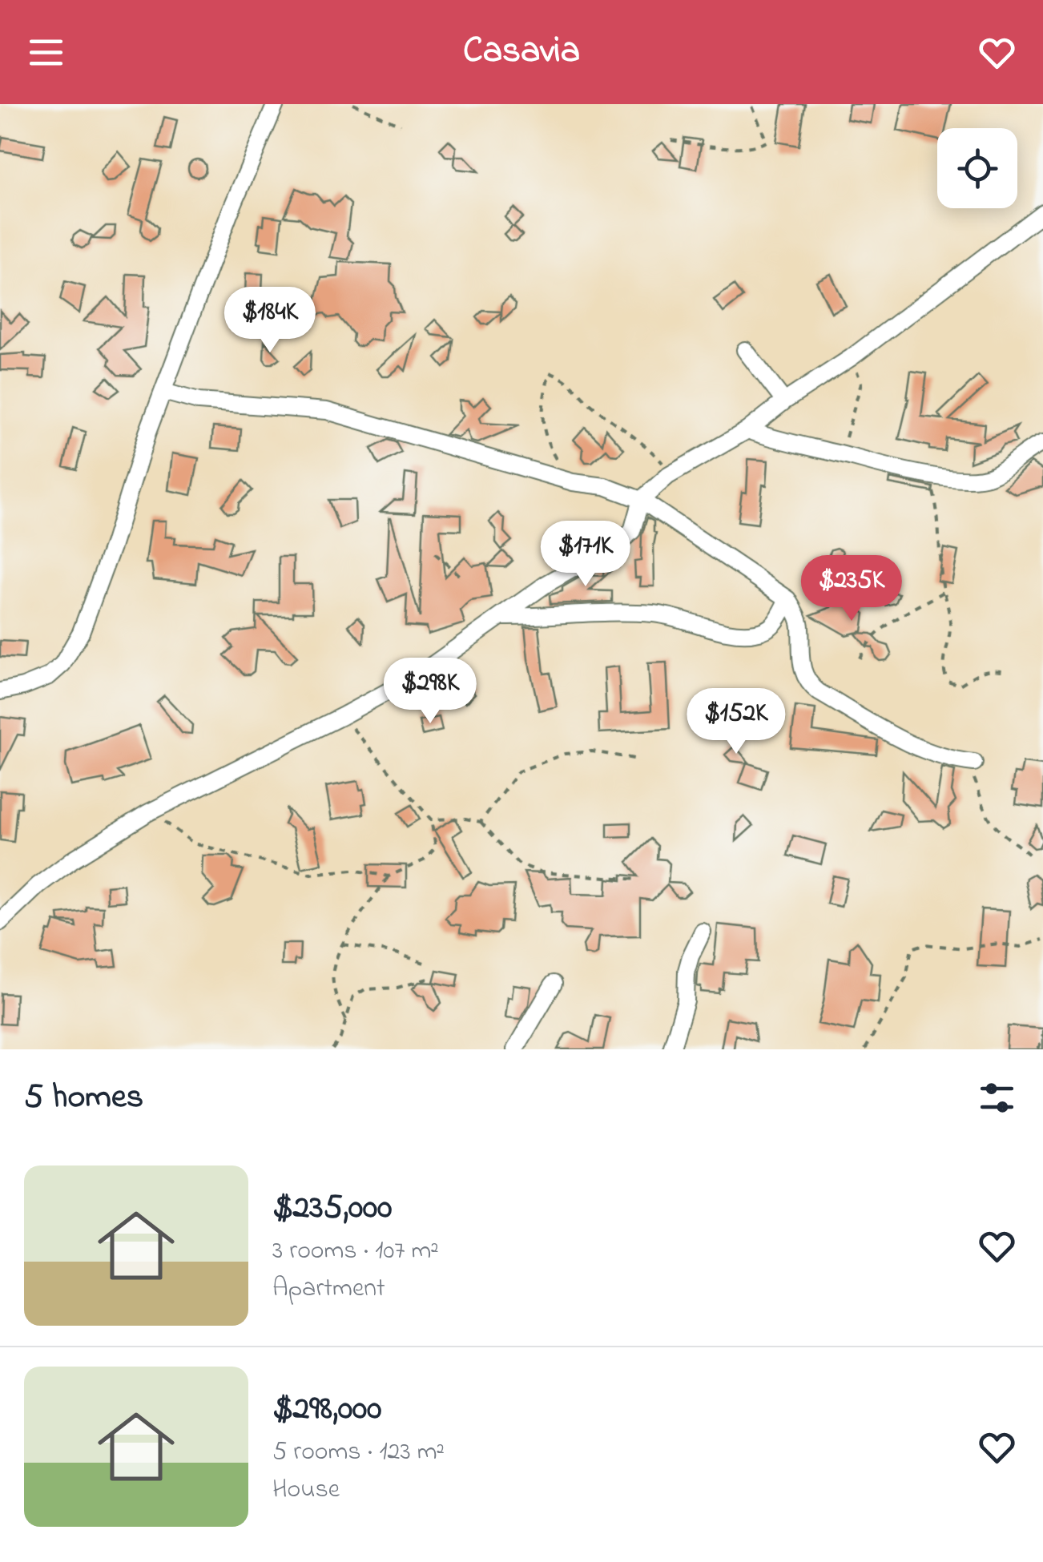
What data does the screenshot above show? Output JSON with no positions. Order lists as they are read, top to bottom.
{
  "page": {
    "header": "Casavia",
    "price": [
      "$184K",
      "$171K",
      "$235K",
      "$298K",
      "$152K"
    ],
    "heading": "5 homes",
    "list": [
      {
        "name": "$235,000",
        "note": "3 rooms · 107 m² · Apartment"
      },
      {
        "name": "$298,000",
        "note": "5 rooms · 123 m² · House"
      }
    ]
  }
}
